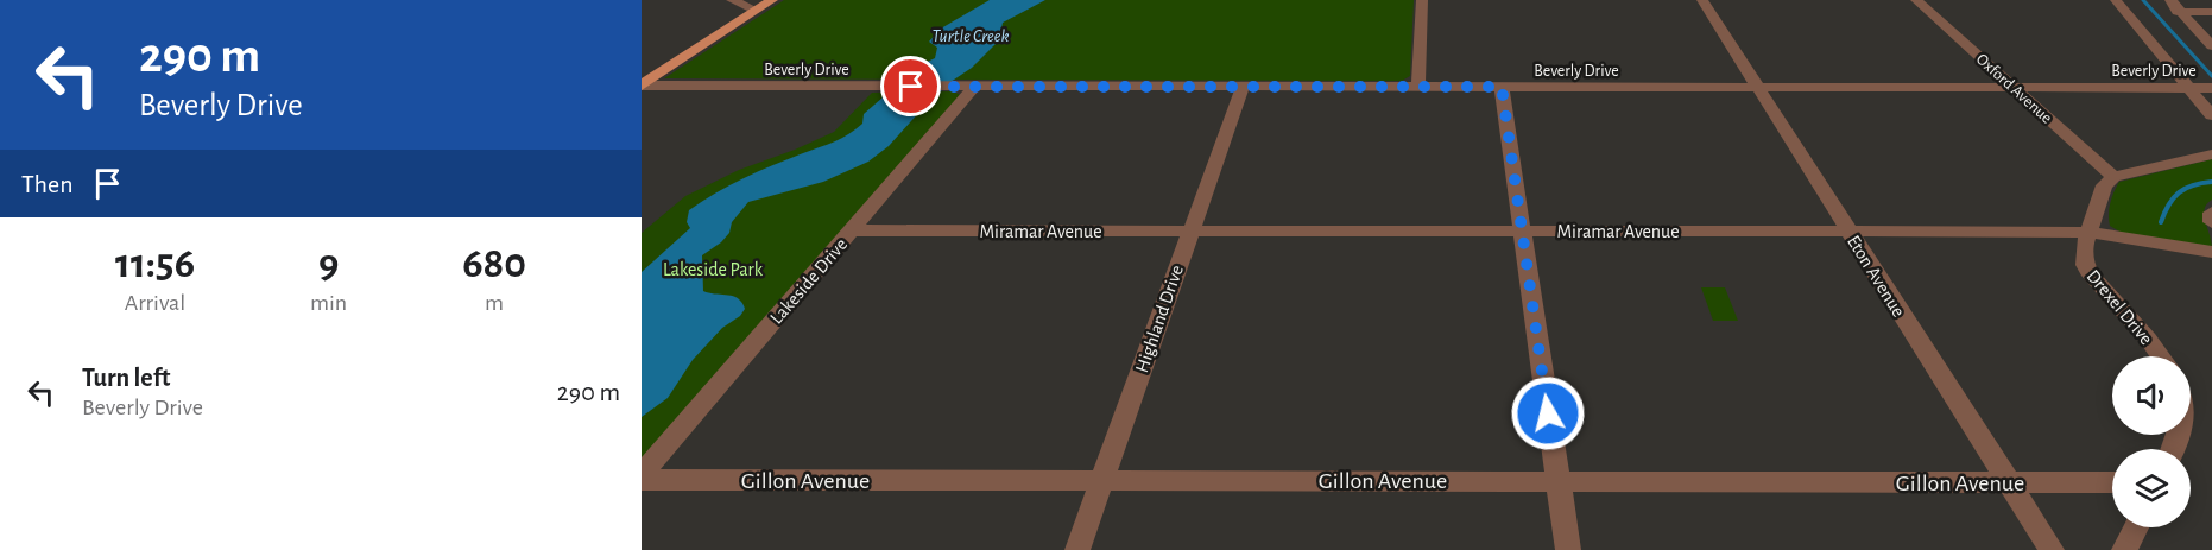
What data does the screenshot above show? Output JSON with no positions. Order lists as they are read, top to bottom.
{
  "streets": {
    "street": [
      "Beverly Drive",
      "Oxford Avenue",
      "Miramar Avenue",
      "Eton Avenue",
      "Lakeside Drive",
      "Drexel Drive",
      "Highland Drive",
      "Gillon Avenue"
    ]
  },
  "crossings": [
    ["Beverly Drive", "Oxford Avenue"],
    ["Beverly Drive", "Eton Avenue"],
    ["Beverly Drive", "Lakeside Drive"],
    ["Beverly Drive", "Highland Drive"],
    ["Oxford Avenue", "Drexel Drive"],
    ["Miramar Avenue", "Eton Avenue"],
    ["Miramar Avenue", "Lakeside Drive"],
    ["Miramar Avenue", "Drexel Drive"],
    ["Miramar Avenue", "Highland Drive"],
    ["Eton Avenue", "Gillon Avenue"],
    ["Lakeside Drive", "Gillon Avenue"],
    ["Highland Drive", "Gillon Avenue"]
  ],
  "water": ["Turtle Creek"],
  "parks": ["Lakeside Park"],
  "page": {
    "turn": ["290 m", "Beverly Drive"],
    "then": "Then",
    "eta": [
      "11:56",
      "Arrival",
      "9",
      "min",
      "680",
      "m"
    ],
    "list": [
      {
        "name": "Turn left",
        "note": "Beverly Drive",
        "value": "290 m"
      }
    ]
  }
}
